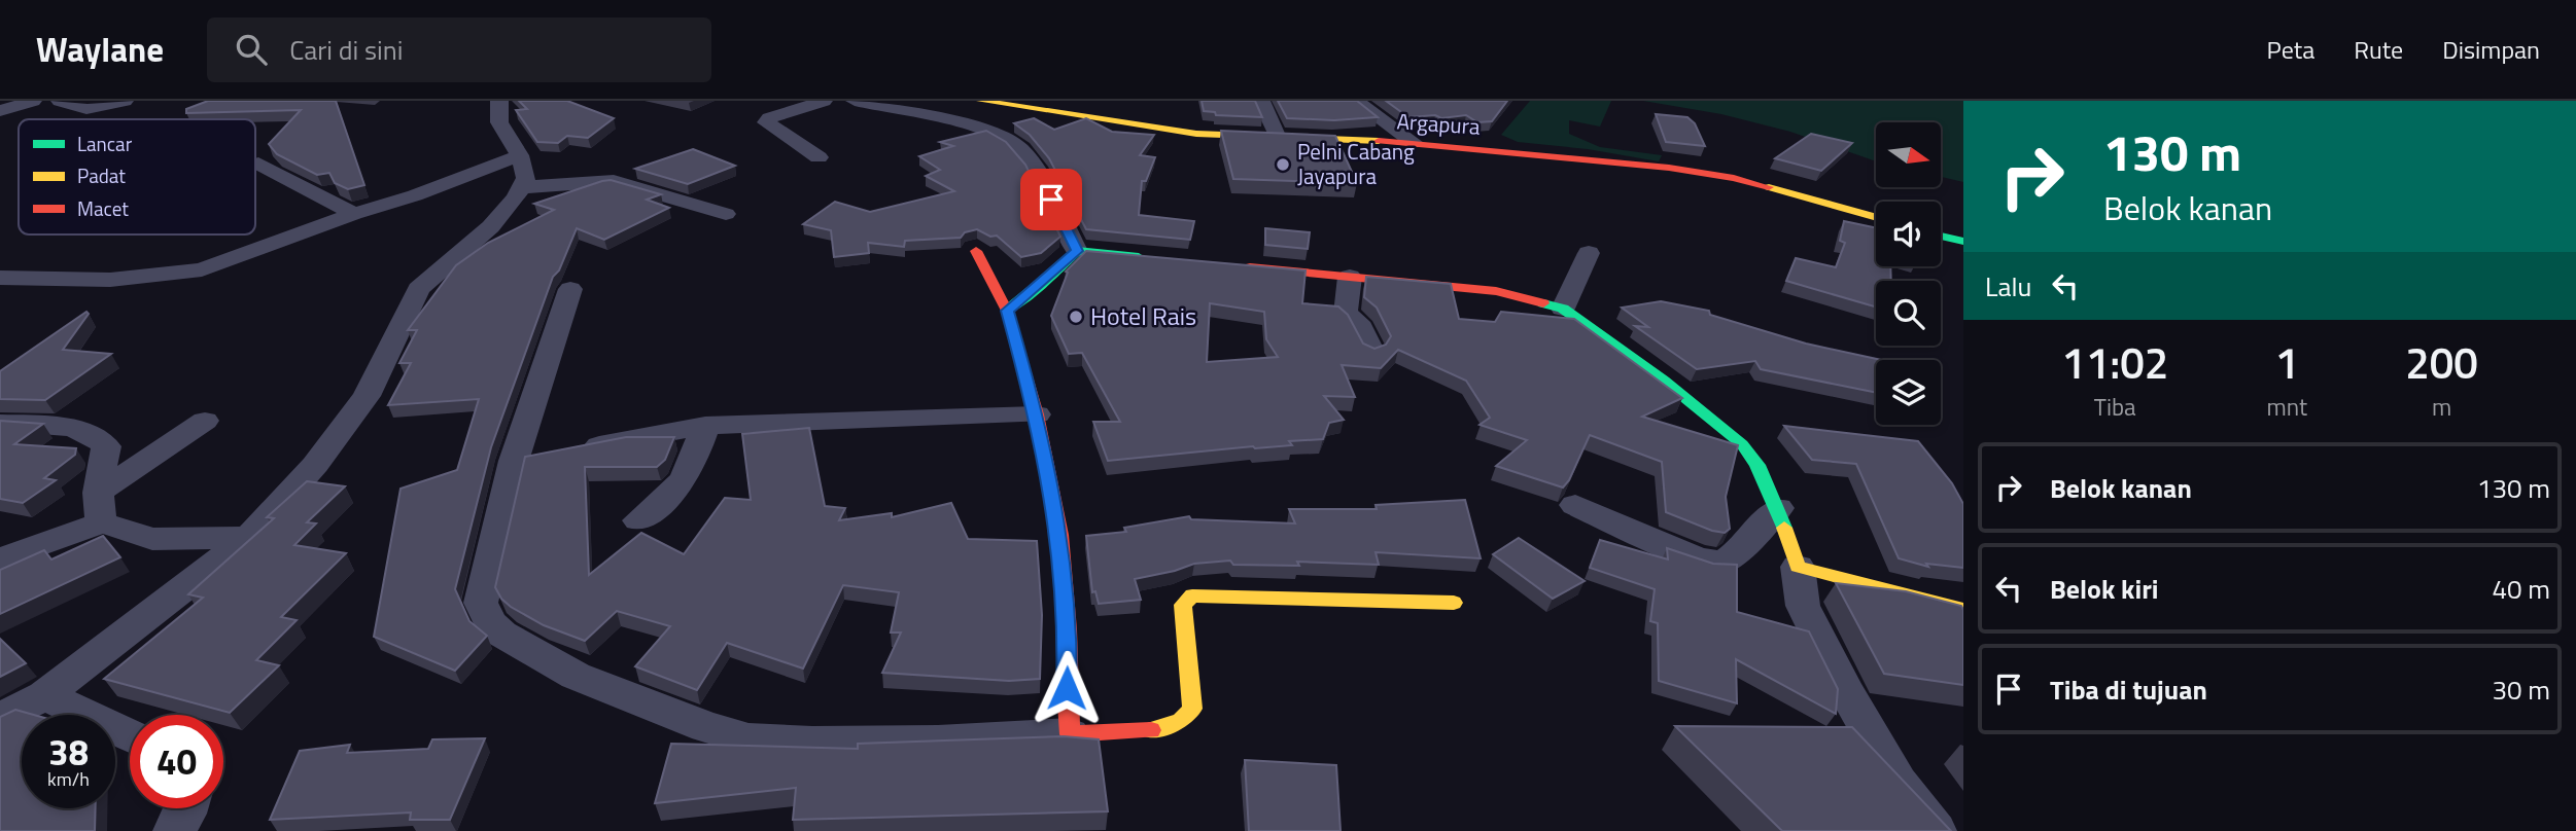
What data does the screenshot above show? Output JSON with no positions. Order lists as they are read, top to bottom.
{
  "streets": {
    "main road": ["Argapura"]
  },
  "places": ["Pelni Cabang Jayapura", "Hotel Rais"],
  "legend": ["Lancar", "Padat", "Macet"],
  "north": "right",
  "page": {
    "header": "Waylane",
    "search": "Cari di sini",
    "nav": ["Peta", "Rute", "Disimpan"],
    "turn": ["130 m", "Belok kanan"],
    "then": "Lalu",
    "eta": [
      "11:02",
      "Tiba",
      "1",
      "mnt",
      "200",
      "m"
    ],
    "list": [
      {
        "name": "Belok kanan",
        "value": "130 m"
      },
      {
        "name": "Belok kiri",
        "value": "40 m"
      },
      {
        "name": "Tiba di tujuan",
        "value": "30 m"
      }
    ],
    "speed": "38 km/h",
    "limit": "40"
  }
}
